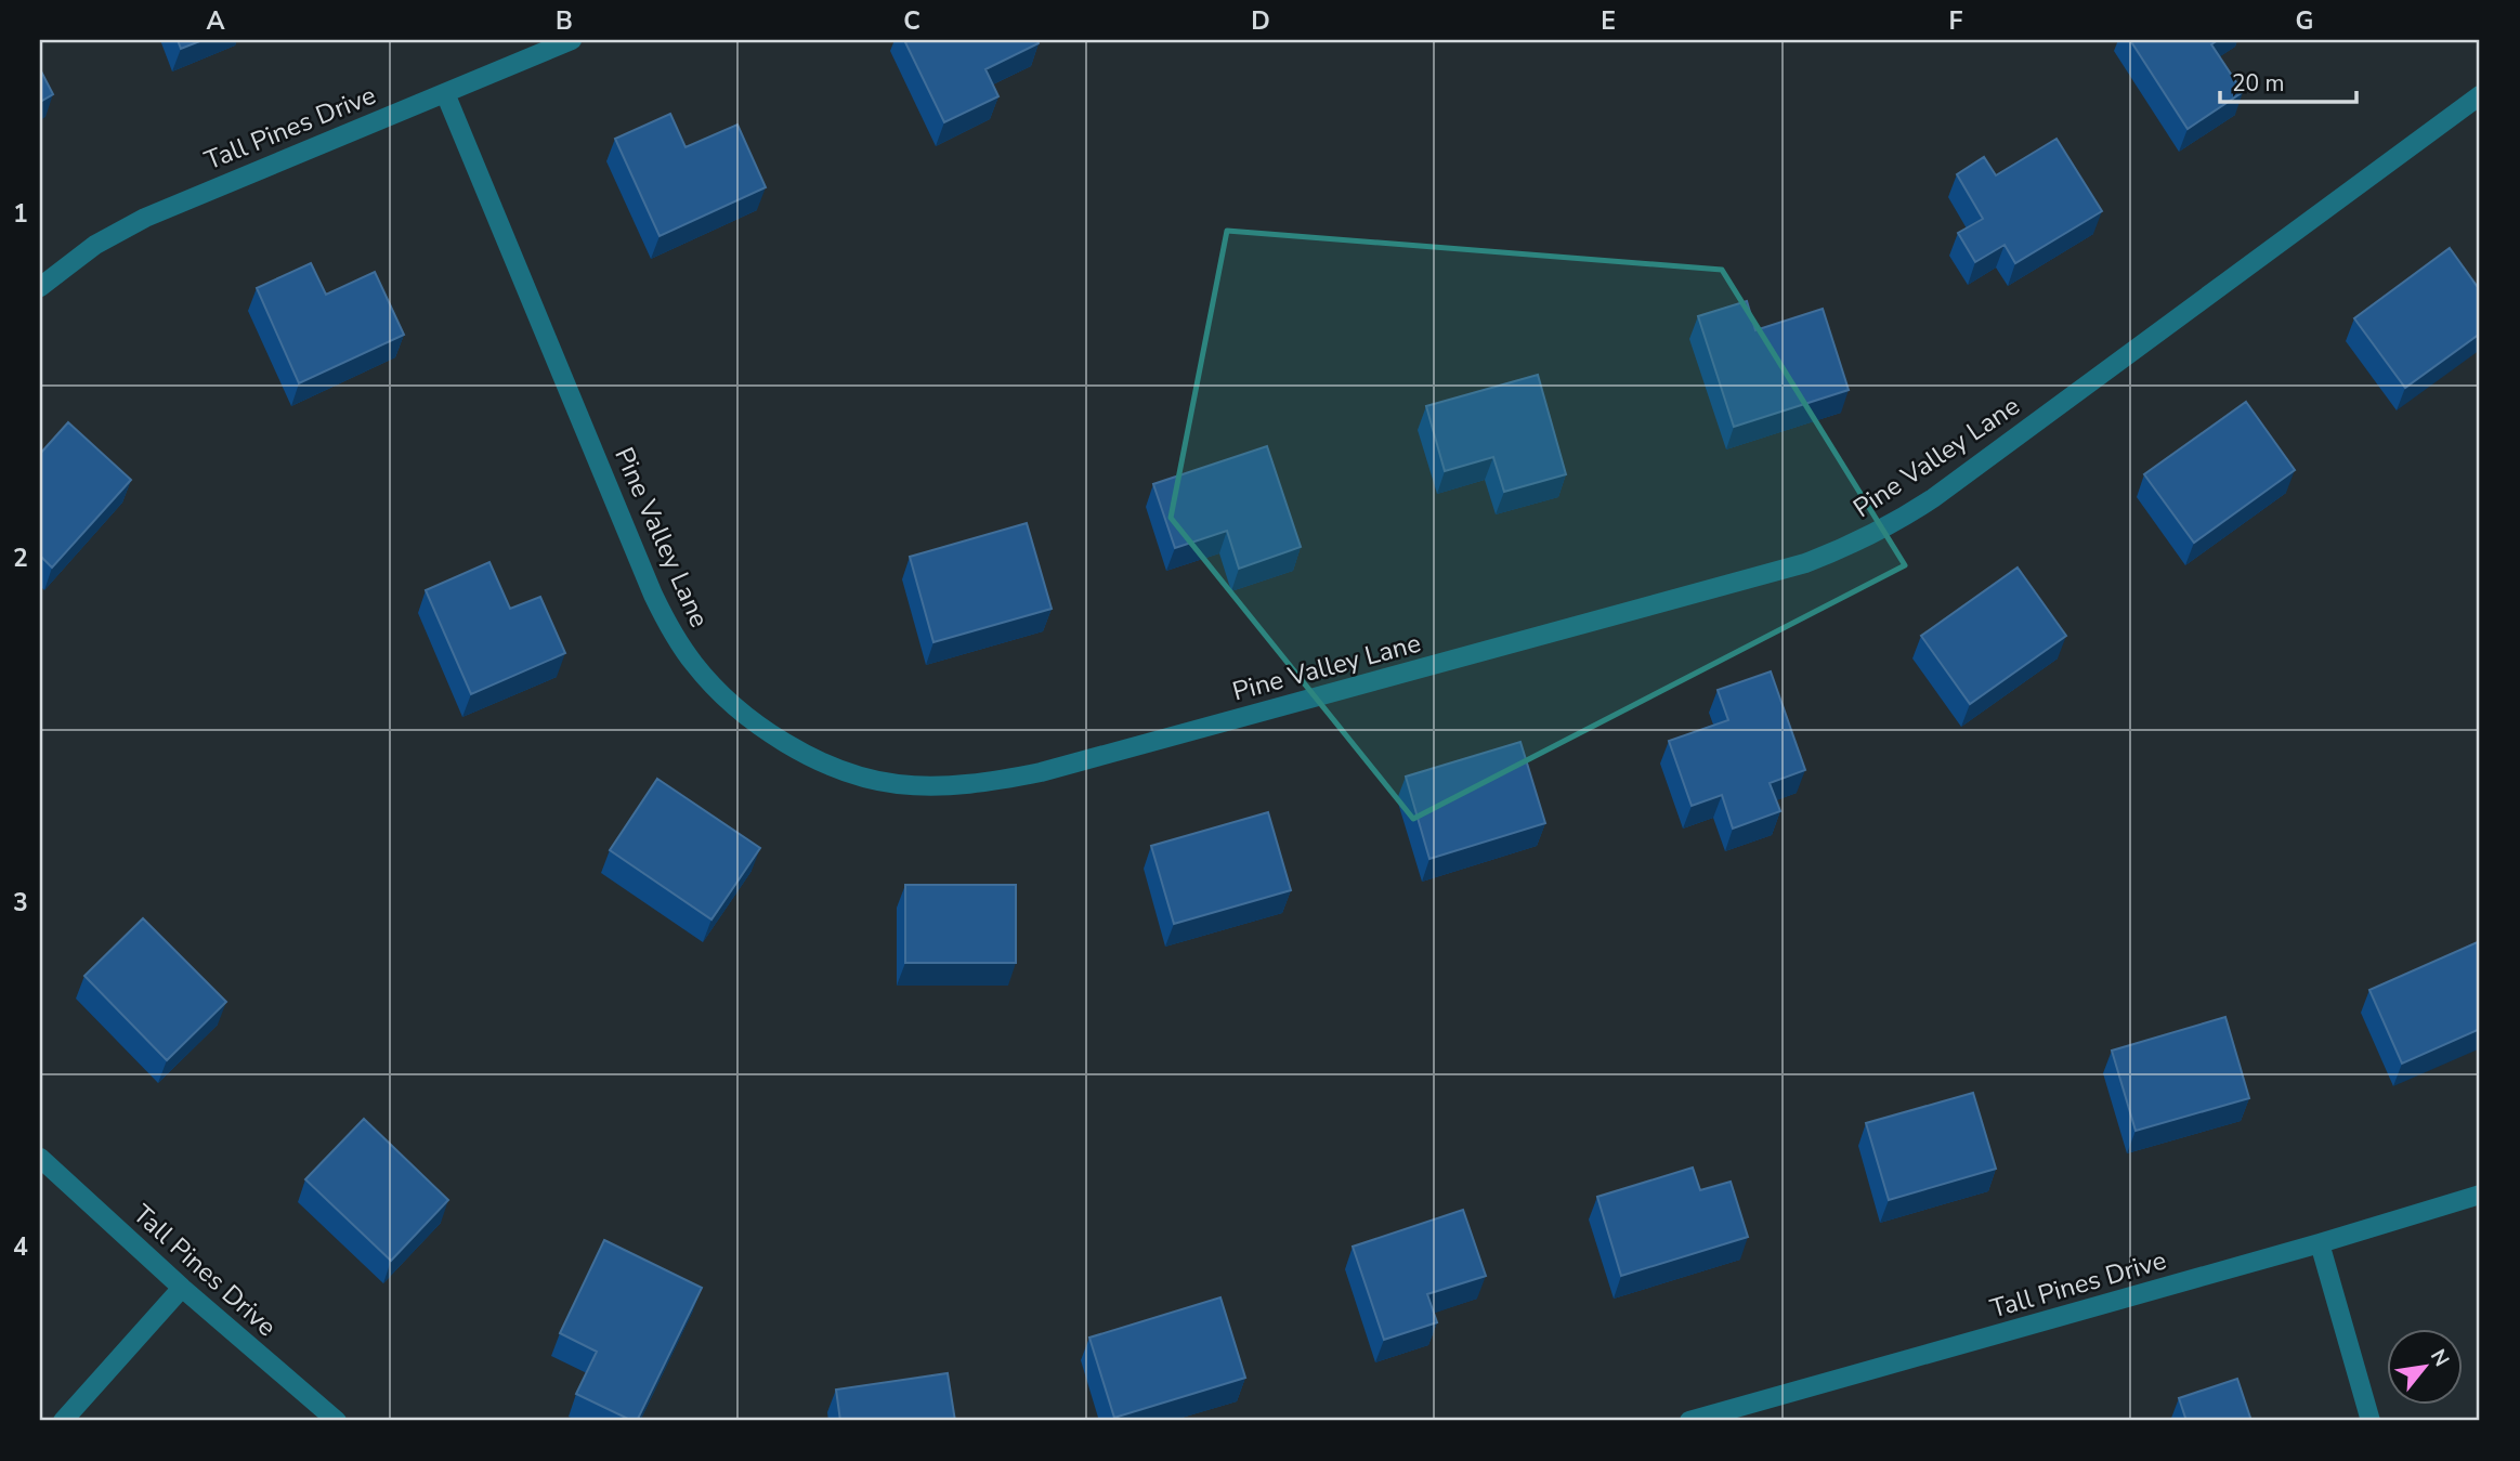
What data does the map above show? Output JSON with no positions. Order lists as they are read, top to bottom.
{
  "streets": {
    "street": ["Tall Pines Drive", "Pine Valley Lane"]
  },
  "crossings": [
    ["Tall Pines Drive", "Pine Valley Lane"]
  ],
  "scale_bar": "20 m",
  "north": "top right",
  "grid": {
    "columns": [
      "A",
      "B",
      "C",
      "D",
      "E",
      "F",
      "G"
    ],
    "rows": [
      "1",
      "2",
      "3",
      "4"
    ]
  }
}
